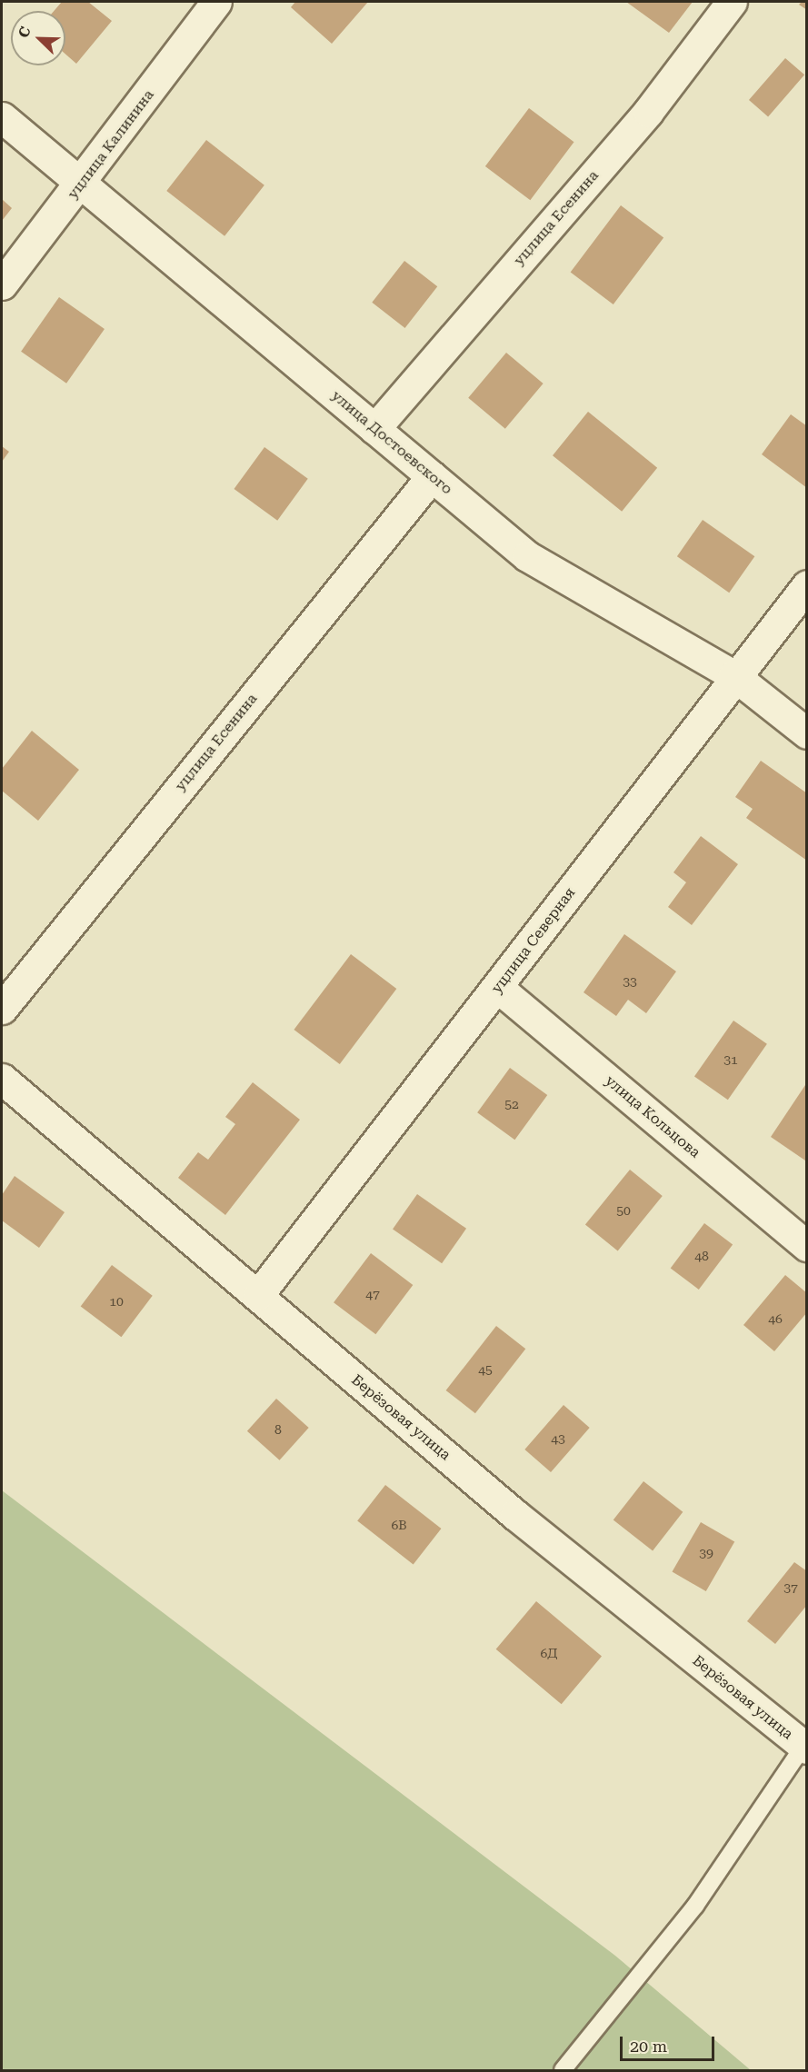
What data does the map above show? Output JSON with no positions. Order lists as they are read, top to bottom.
{
  "streets": {
    "street": [
      "уцлица Калинина",
      "уцлица Есенина",
      "улица Достоевского",
      "уцлица Северная",
      "улица Кольцова",
      "Берёзовая улица"
    ]
  },
  "crossings": [
    ["уцлица Калинина", "улица Достоевского"],
    ["уцлица Есенина", "улица Достоевского"],
    ["улица Достоевского", "уцлица Северная"],
    ["уцлица Северная", "улица Кольцова"],
    ["уцлица Северная", "Берёзовая улица"]
  ],
  "house_numbers": [
    "33",
    "31",
    "52",
    "50",
    "48",
    "47",
    "10",
    "46",
    "45",
    "8",
    "43",
    "6В",
    "39",
    "37",
    "6Д"
  ],
  "scale_bar": "20 m",
  "north": "top left"
}
